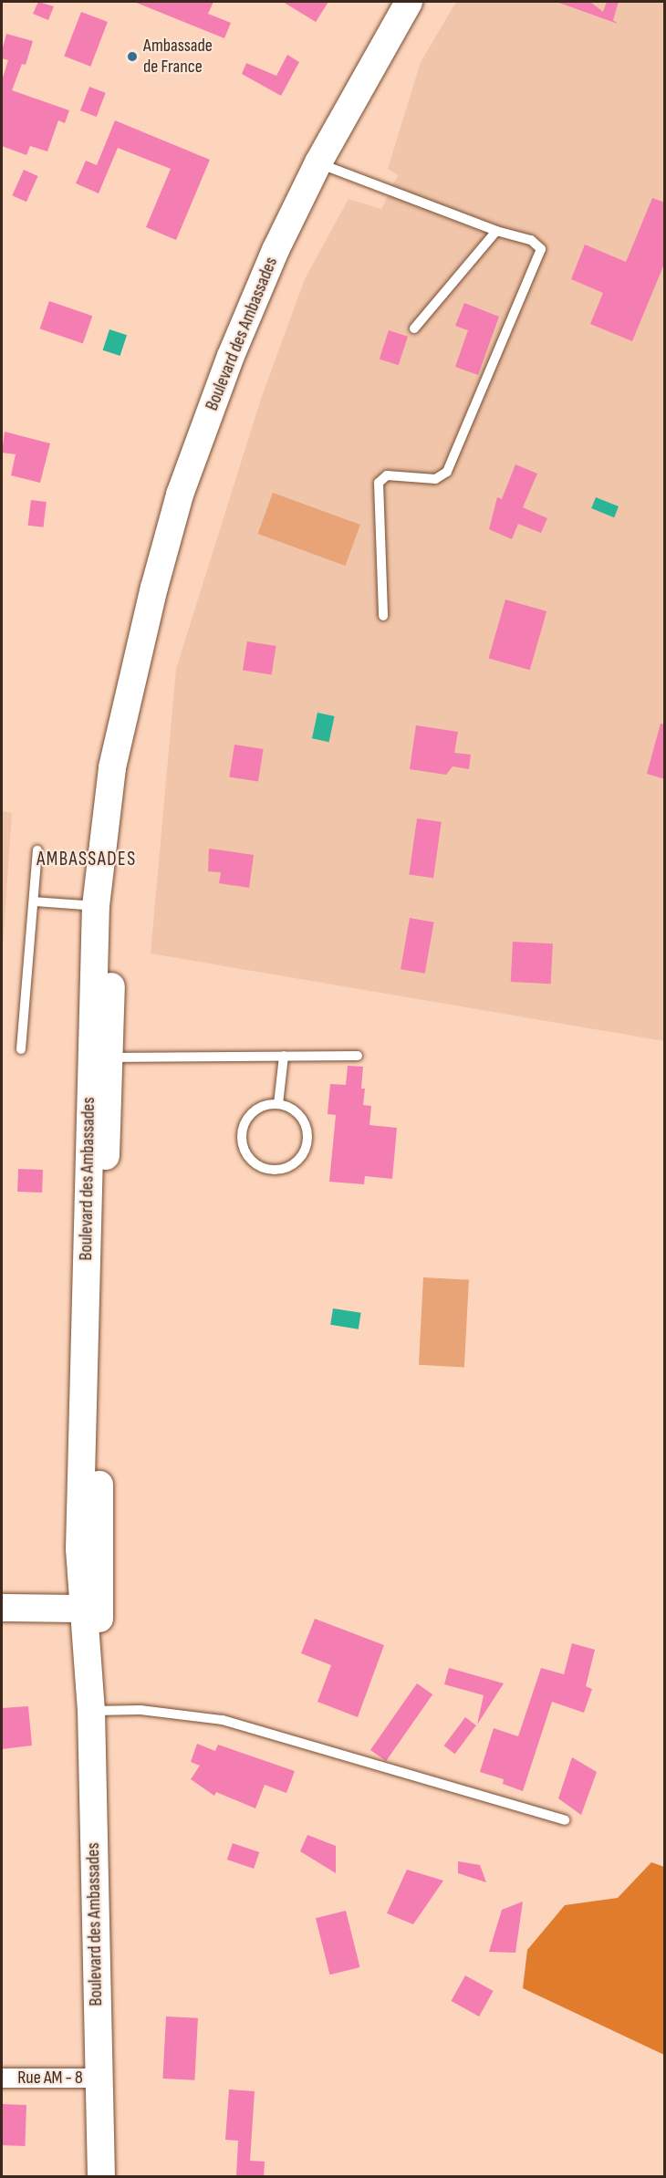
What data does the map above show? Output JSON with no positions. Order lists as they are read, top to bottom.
{
  "streets": {
    "main road": ["Boulevard des Ambassades"],
    "street": ["Rue AM - 8"]
  },
  "crossings": [
    ["Boulevard des Ambassades", "Rue AM - 8"]
  ],
  "districts": ["AMBASSADES"],
  "places": ["Ambassade de France"]
}
